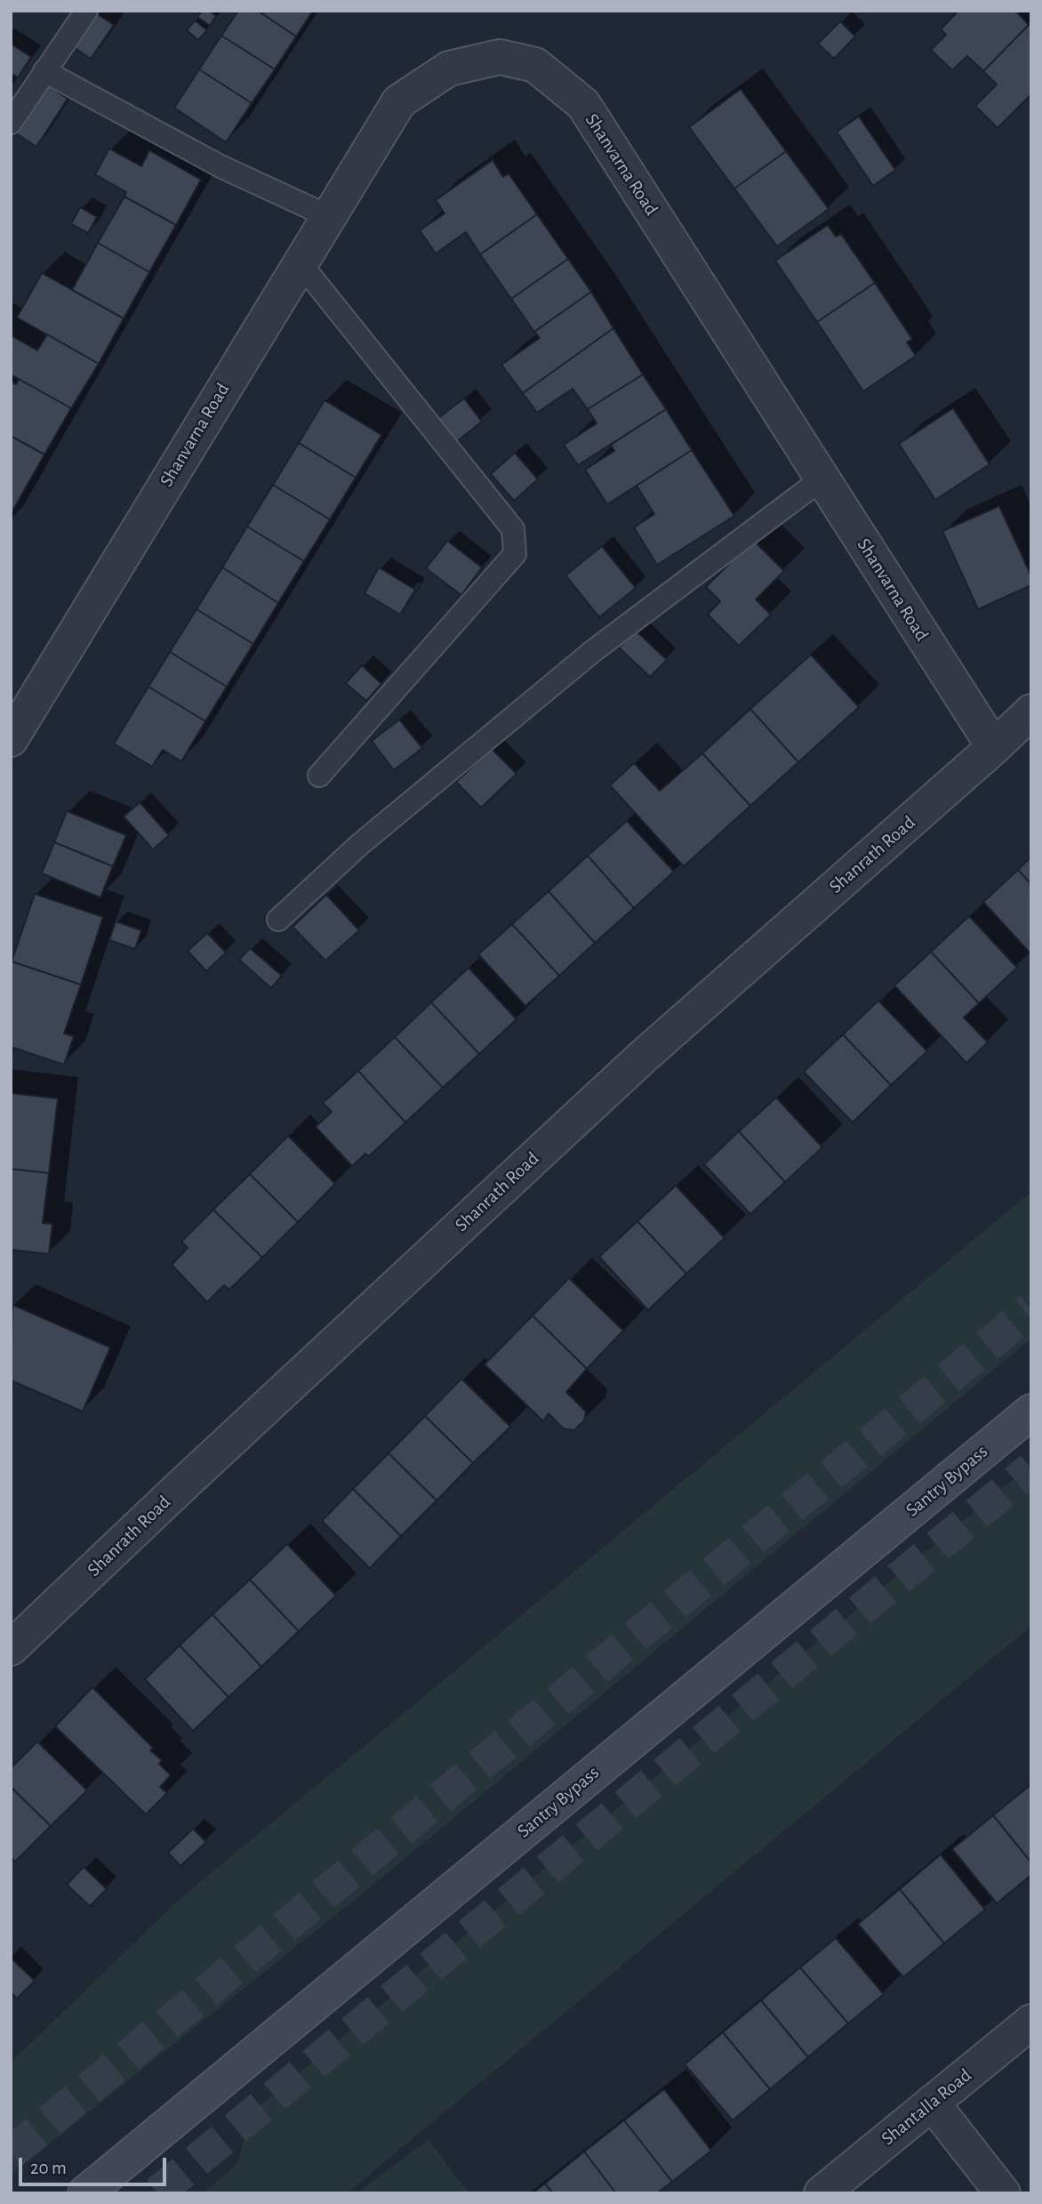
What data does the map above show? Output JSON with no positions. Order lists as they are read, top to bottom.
{
  "streets": {
    "main road": ["Santry Bypass"],
    "street": ["Shanvarna Road", "Shanrath Road", "Shantalla Road"]
  },
  "crossings": [
    ["Shanvarna Road", "Shanrath Road"]
  ],
  "scale_bar": "20 m"
}
